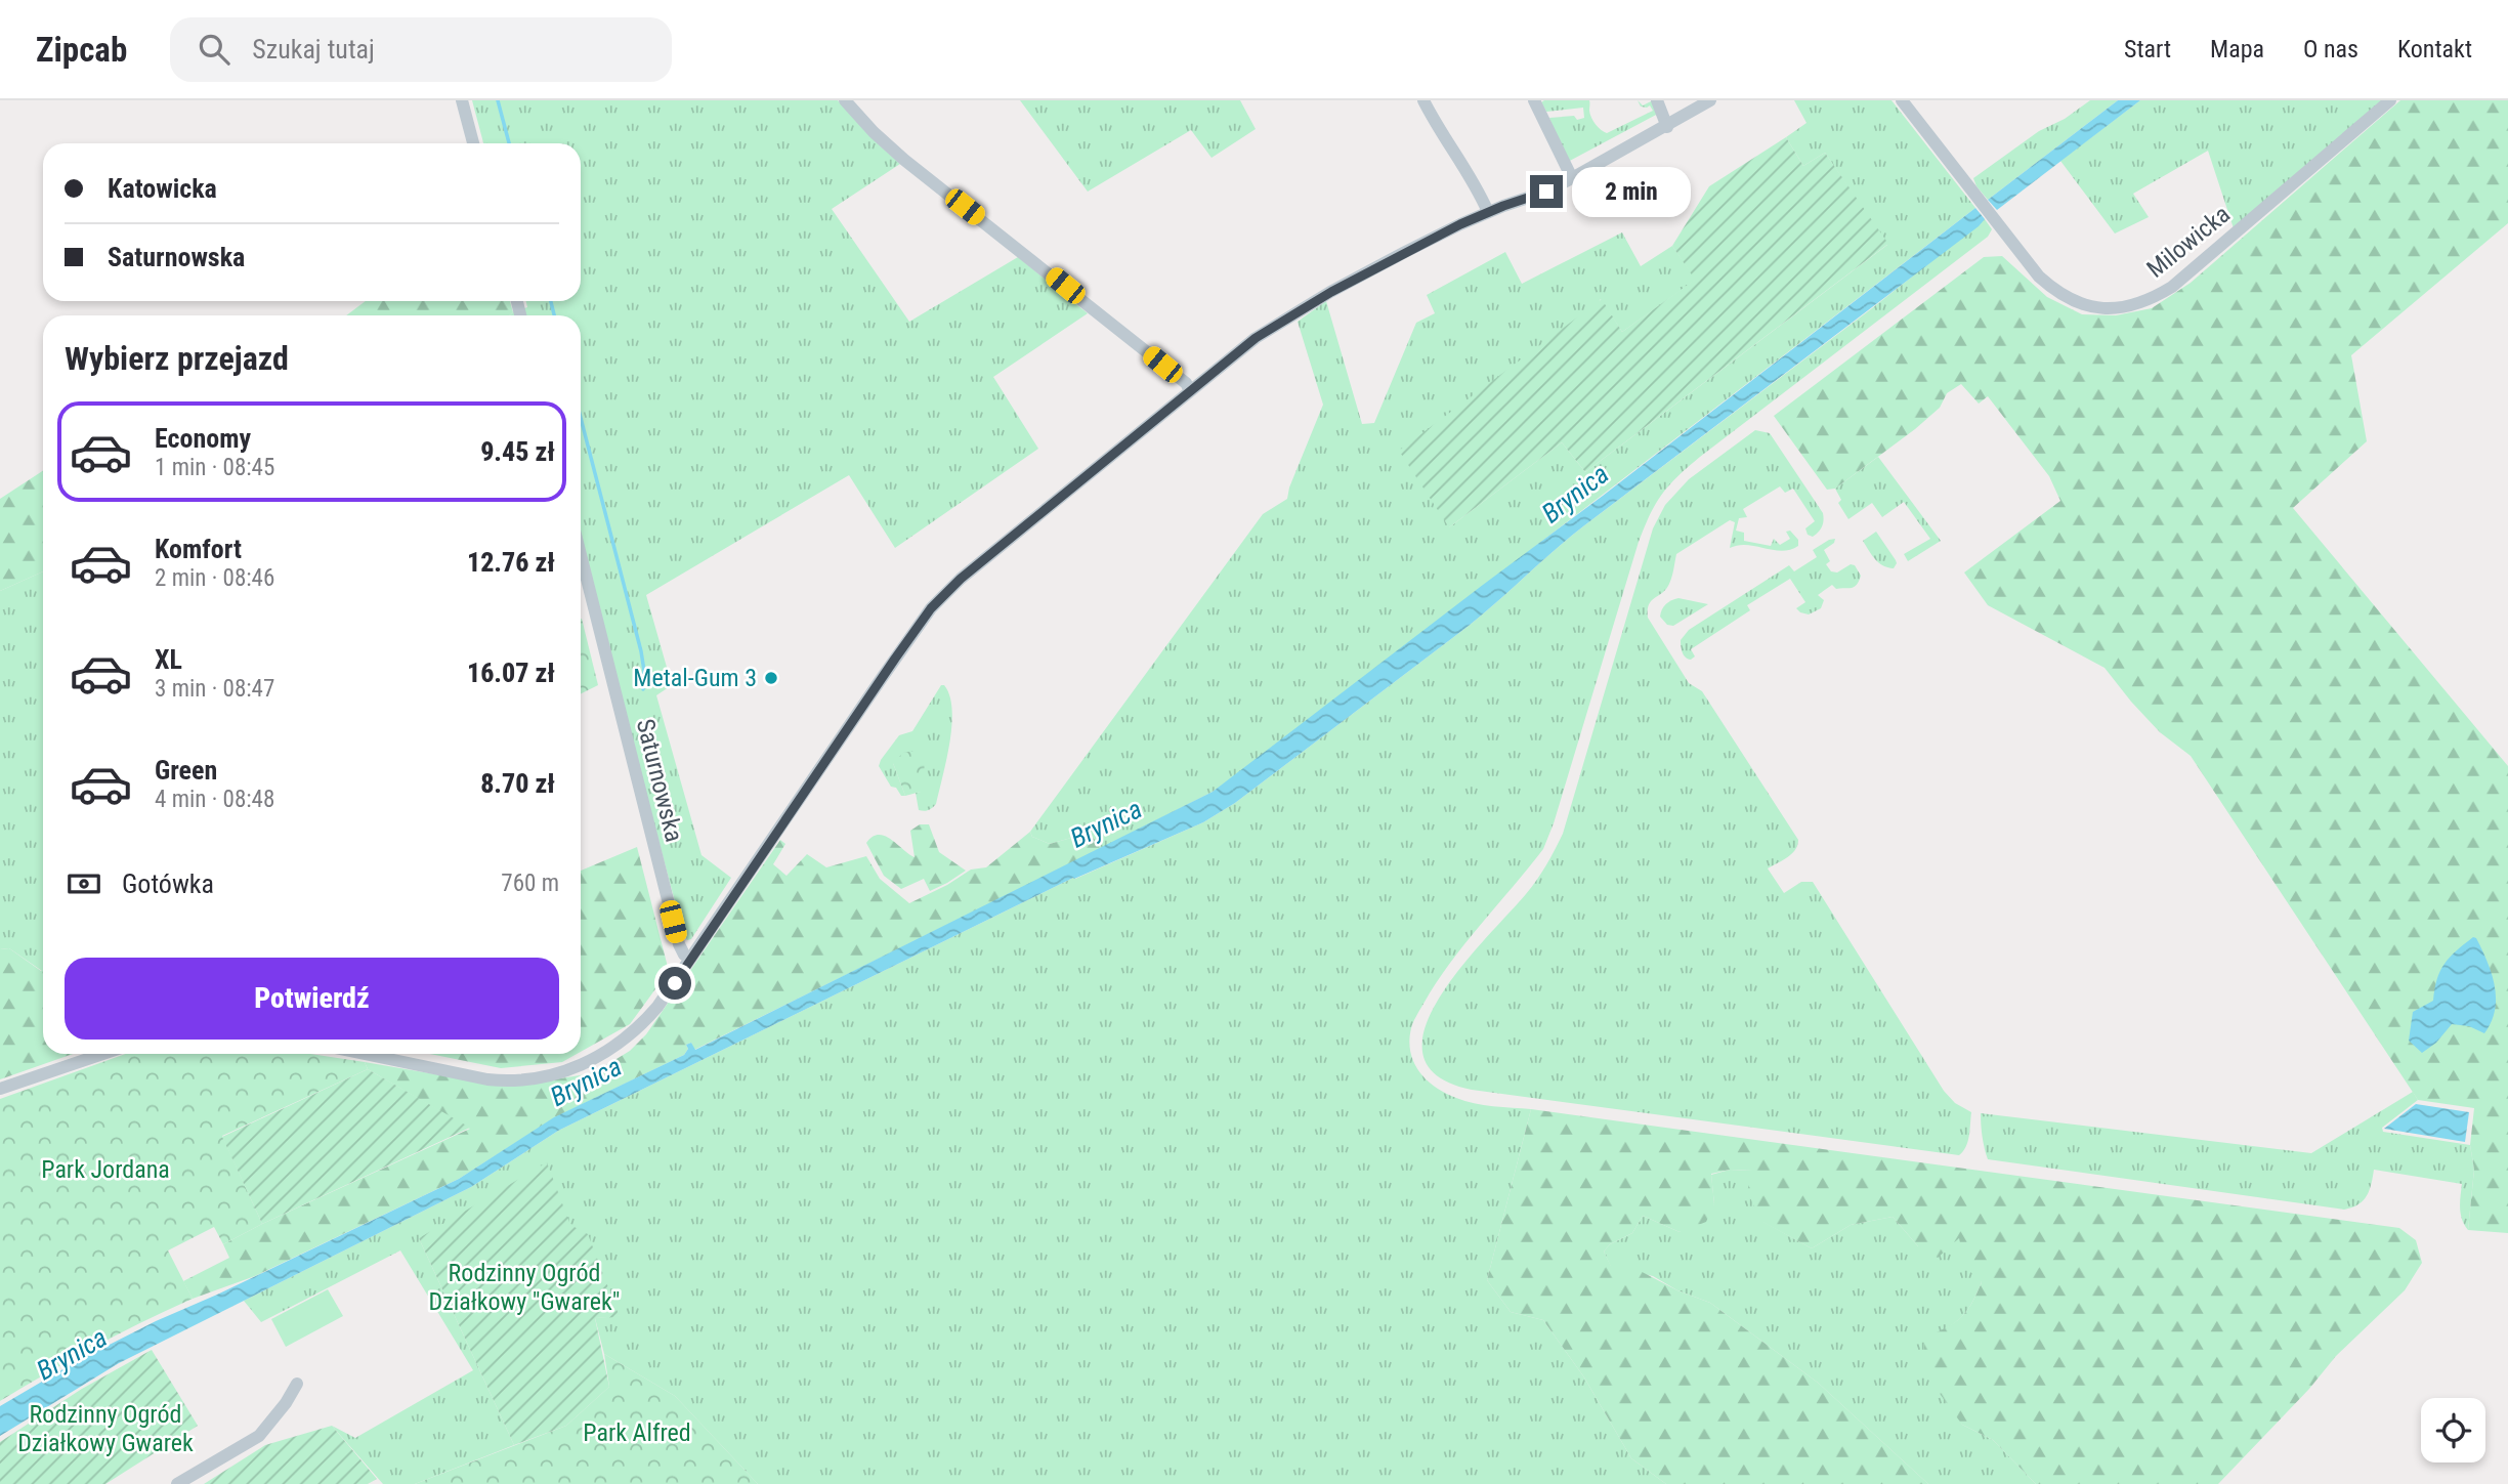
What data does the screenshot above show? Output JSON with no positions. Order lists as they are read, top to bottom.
{
  "streets": {
    "street": ["Milowicka", "Saturnowska"]
  },
  "water": ["Brynica"],
  "parks": [
    "Park Jordana",
    "Rodzinny Ogród Działkowy \"Gwarek\"",
    "Rodzinny Ogród Działkowy Gwarek",
    "Park Alfred"
  ],
  "places": ["Metal-Gum 3"],
  "page": {
    "header": "Zipcab",
    "search": "Szukaj tutaj",
    "nav": [
      "Start",
      "Mapa",
      "O nas",
      "Kontakt"
    ],
    "banner": ["Katowicka", "Saturnowska"],
    "bubble": "2 min",
    "heading": "Wybierz przejazd",
    "list": [
      {
        "name": "Economy",
        "note": "1 min · 08:45",
        "value": "9.45 zł"
      },
      {
        "name": "Komfort",
        "note": "2 min · 08:46",
        "value": "12.76 zł"
      },
      {
        "name": "XL",
        "note": "3 min · 08:47",
        "value": "16.07 zł"
      },
      {
        "name": "Green",
        "note": "4 min · 08:48",
        "value": "8.70 zł"
      }
    ],
    "pay": ["Gotówka", "760 m"],
    "buttons": "Potwierdź"
  }
}
